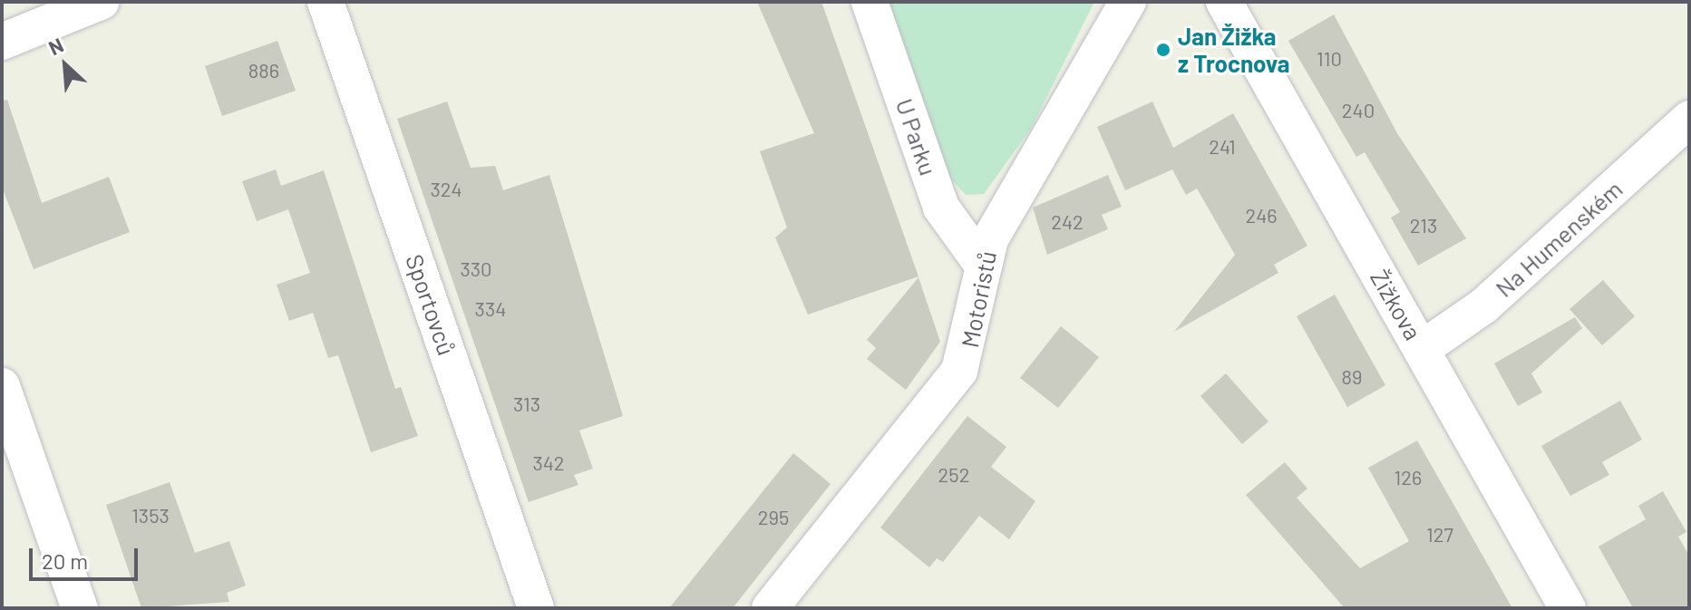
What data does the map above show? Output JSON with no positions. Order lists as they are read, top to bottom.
{
  "streets": {
    "street": [
      "U Parku",
      "Na Humenském",
      "Motoristů",
      "Sportovců",
      "Žižkova"
    ]
  },
  "crossings": [
    ["U Parku", "Motoristů"],
    ["Na Humenském", "Žižkova"]
  ],
  "places": ["Jan Žižka z Trocnova"],
  "house_numbers": [
    "110",
    "886",
    "240",
    "241",
    "324",
    "246",
    "242",
    "213",
    "330",
    "334",
    "89",
    "313",
    "342",
    "252",
    "126",
    "1353",
    "295",
    "127"
  ],
  "scale_bar": "20 m",
  "north": "top left"
}
